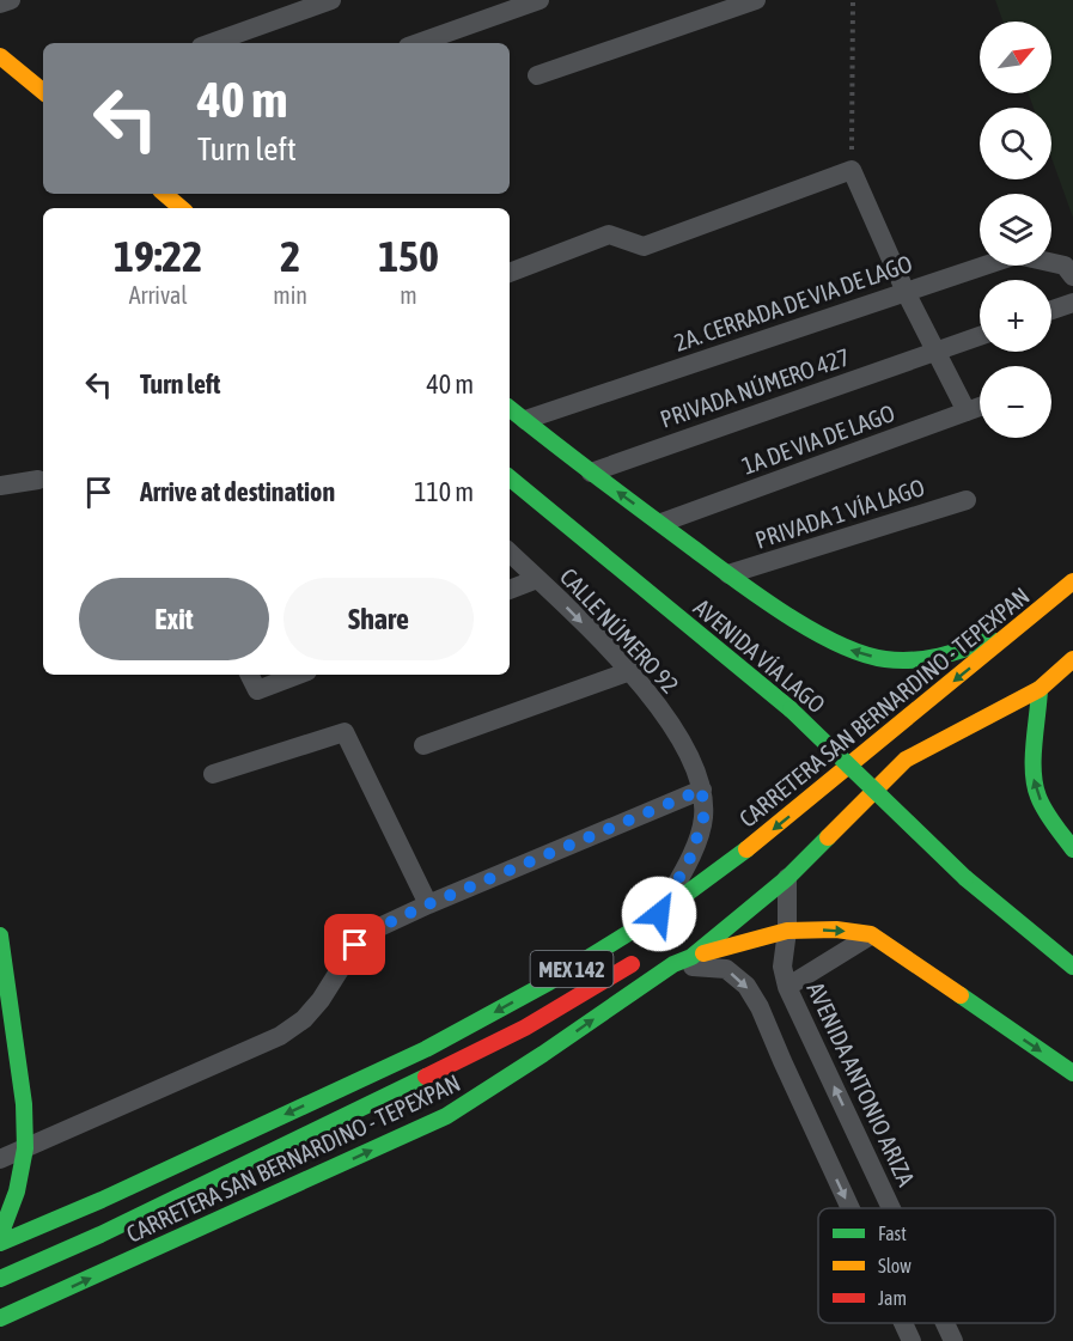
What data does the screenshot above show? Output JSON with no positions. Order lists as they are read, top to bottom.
{
  "streets": {
    "main road": ["AVENIDA VÍA LAGO", "CARRETERA SAN BERNARDINO - TEPEXPAN", "MEX 142"],
    "street": [
      "2A. CERRADA DE VIA DE LAGO",
      "PRIVADA NÚMERO 427",
      "1A DE VIA DE LAGO",
      "PRIVADA 1 VÍA LAGO",
      "CALLE NÚMERO 92",
      "AVENIDA ANTONIO ARIZA"
    ]
  },
  "crossings": [
    ["CALLE NÚMERO 92", "CARRETERA SAN BERNARDINO - TEPEXPAN"],
    ["CARRETERA SAN BERNARDINO - TEPEXPAN", "AVENIDA ANTONIO ARIZA"]
  ],
  "legend": ["Fast", "Slow", "Jam"],
  "north": "top right",
  "page": {
    "map_buttons": ["+", "−"],
    "turn": ["40 m", "Turn left"],
    "eta": [
      "19:22",
      "Arrival",
      "2",
      "min",
      "150",
      "m"
    ],
    "list": [
      {
        "name": "Turn left",
        "value": "40 m"
      },
      {
        "name": "Arrive at destination",
        "value": "110 m"
      }
    ],
    "buttons": ["Exit", "Share"]
  }
}
